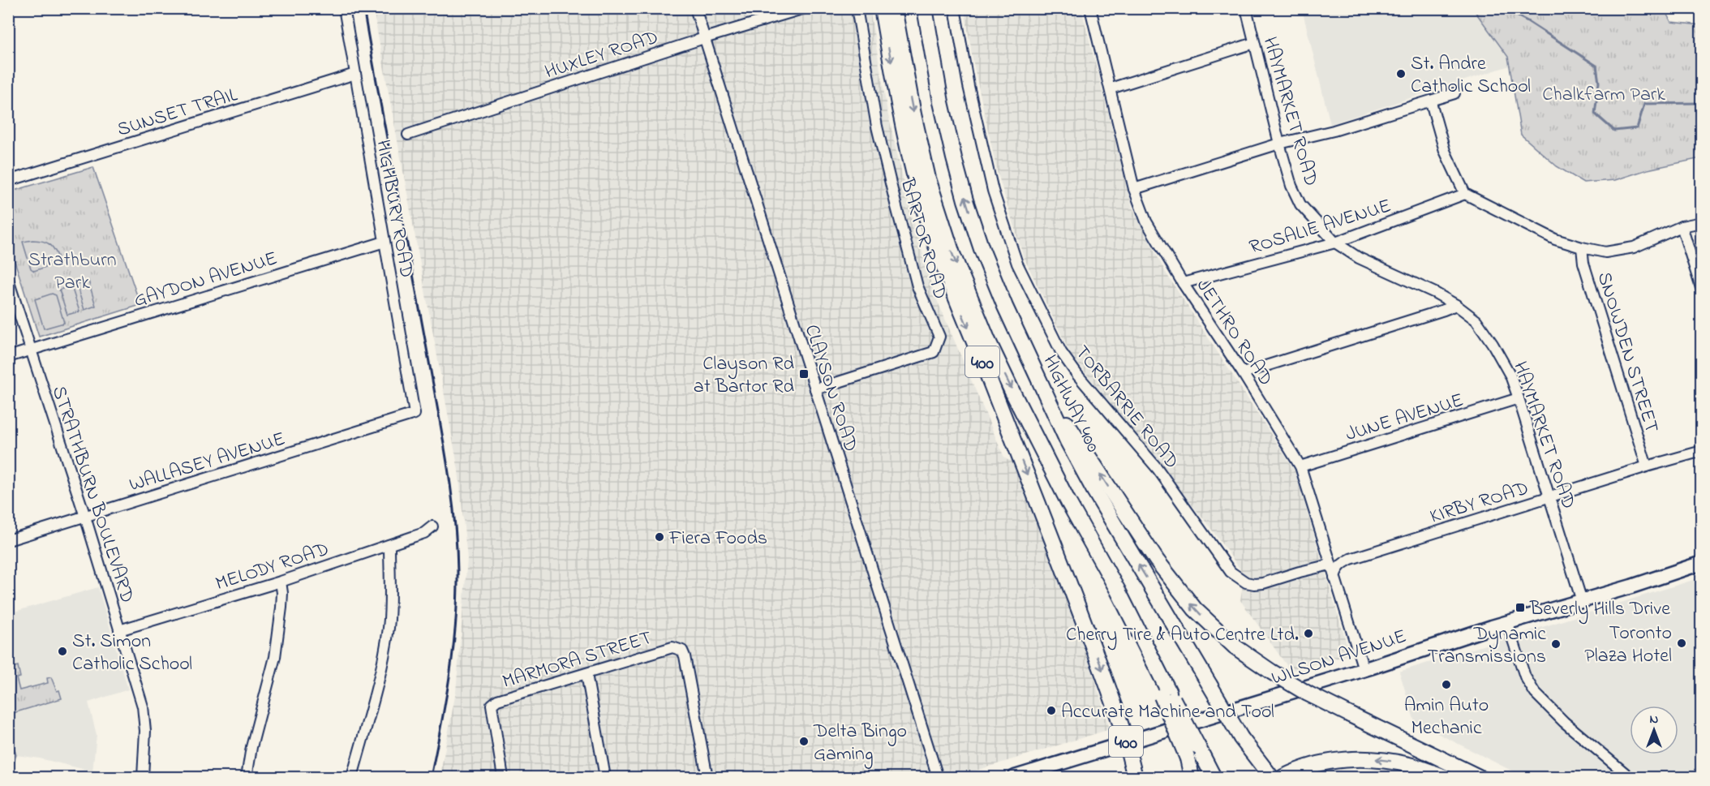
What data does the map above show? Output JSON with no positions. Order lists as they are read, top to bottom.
{
  "streets": {
    "highway": ["400", "HIGHWAY 400"],
    "main road": ["WILSON AVENUE"],
    "street": [
      "HUXLEY ROAD",
      "SUNSET TRAIL",
      "HAYMARKET ROAD",
      "HIGHBURY ROAD",
      "ROSALIE AVENUE",
      "BARTOR ROAD",
      "GAYDON AVENUE",
      "JETHRO ROAD",
      "SNOWDEN STREET",
      "CLAYSON ROAD",
      "TORBARRIE ROAD",
      "JUNE AVENUE",
      "WALLASEY AVENUE",
      "STRATHBURN BOULEVARD",
      "KIRBY ROAD",
      "MELODY ROAD",
      "MARMORA STREET"
    ]
  },
  "crossings": [
    ["HUXLEY ROAD", "CLAYSON ROAD"],
    ["SUNSET TRAIL", "HIGHBURY ROAD"],
    ["HAYMARKET ROAD", "ROSALIE AVENUE"],
    ["HAYMARKET ROAD", "JUNE AVENUE"],
    ["HAYMARKET ROAD", "KIRBY ROAD"],
    ["HAYMARKET ROAD", "WILSON AVENUE"],
    ["HIGHBURY ROAD", "GAYDON AVENUE"],
    ["HIGHBURY ROAD", "WALLASEY AVENUE"],
    ["ROSALIE AVENUE", "JETHRO ROAD"],
    ["BARTOR ROAD", "CLAYSON ROAD"],
    ["GAYDON AVENUE", "STRATHBURN BOULEVARD"],
    ["JETHRO ROAD", "TORBARRIE ROAD"],
    ["JETHRO ROAD", "JUNE AVENUE"],
    ["JETHRO ROAD", "KIRBY ROAD"],
    ["JETHRO ROAD", "WILSON AVENUE"],
    ["SNOWDEN STREET", "KIRBY ROAD"],
    ["WALLASEY AVENUE", "STRATHBURN BOULEVARD"],
    ["STRATHBURN BOULEVARD", "MELODY ROAD"]
  ],
  "parks": ["Chalkfarm Park", "Strathburn Park"],
  "places": {
    "other": [
      "St. Andre Catholic School",
      "Fiera Foods",
      "Cherry Tire & Auto Centre Ltd.",
      "Toronto Plaza Hotel",
      "Dynamic Transmissions",
      "St. Simon Catholic School",
      "Amin Auto Mechanic",
      "Accurate Machine and Tool",
      "Delta Bingo Gaming"
    ],
    "transit": ["Clayson Rd at Bartor Rd", "Beverly Hills Drive"]
  },
  "north": "top"
}
